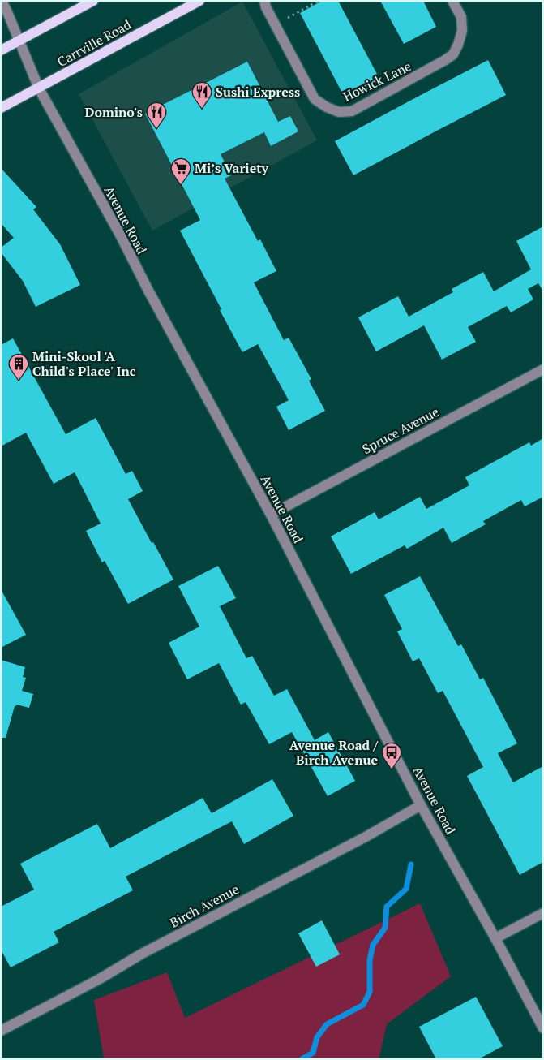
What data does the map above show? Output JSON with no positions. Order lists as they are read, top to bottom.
{
  "streets": {
    "main road": ["Carrville Road"],
    "street": [
      "Howick Lane",
      "Avenue Road",
      "Spruce Avenue",
      "Birch Avenue"
    ]
  },
  "crossings": [
    ["Carrville Road", "Avenue Road"],
    ["Avenue Road", "Spruce Avenue"],
    ["Avenue Road", "Birch Avenue"]
  ],
  "places": {
    "restaurant": ["Sushi Express", "Domino's"],
    "supermarket": ["Mi’s Variety"],
    "building": ["Mini-Skool 'A Child's Place' Inc"],
    "bus stop": ["Avenue Road / Birch Avenue"]
  }
}
